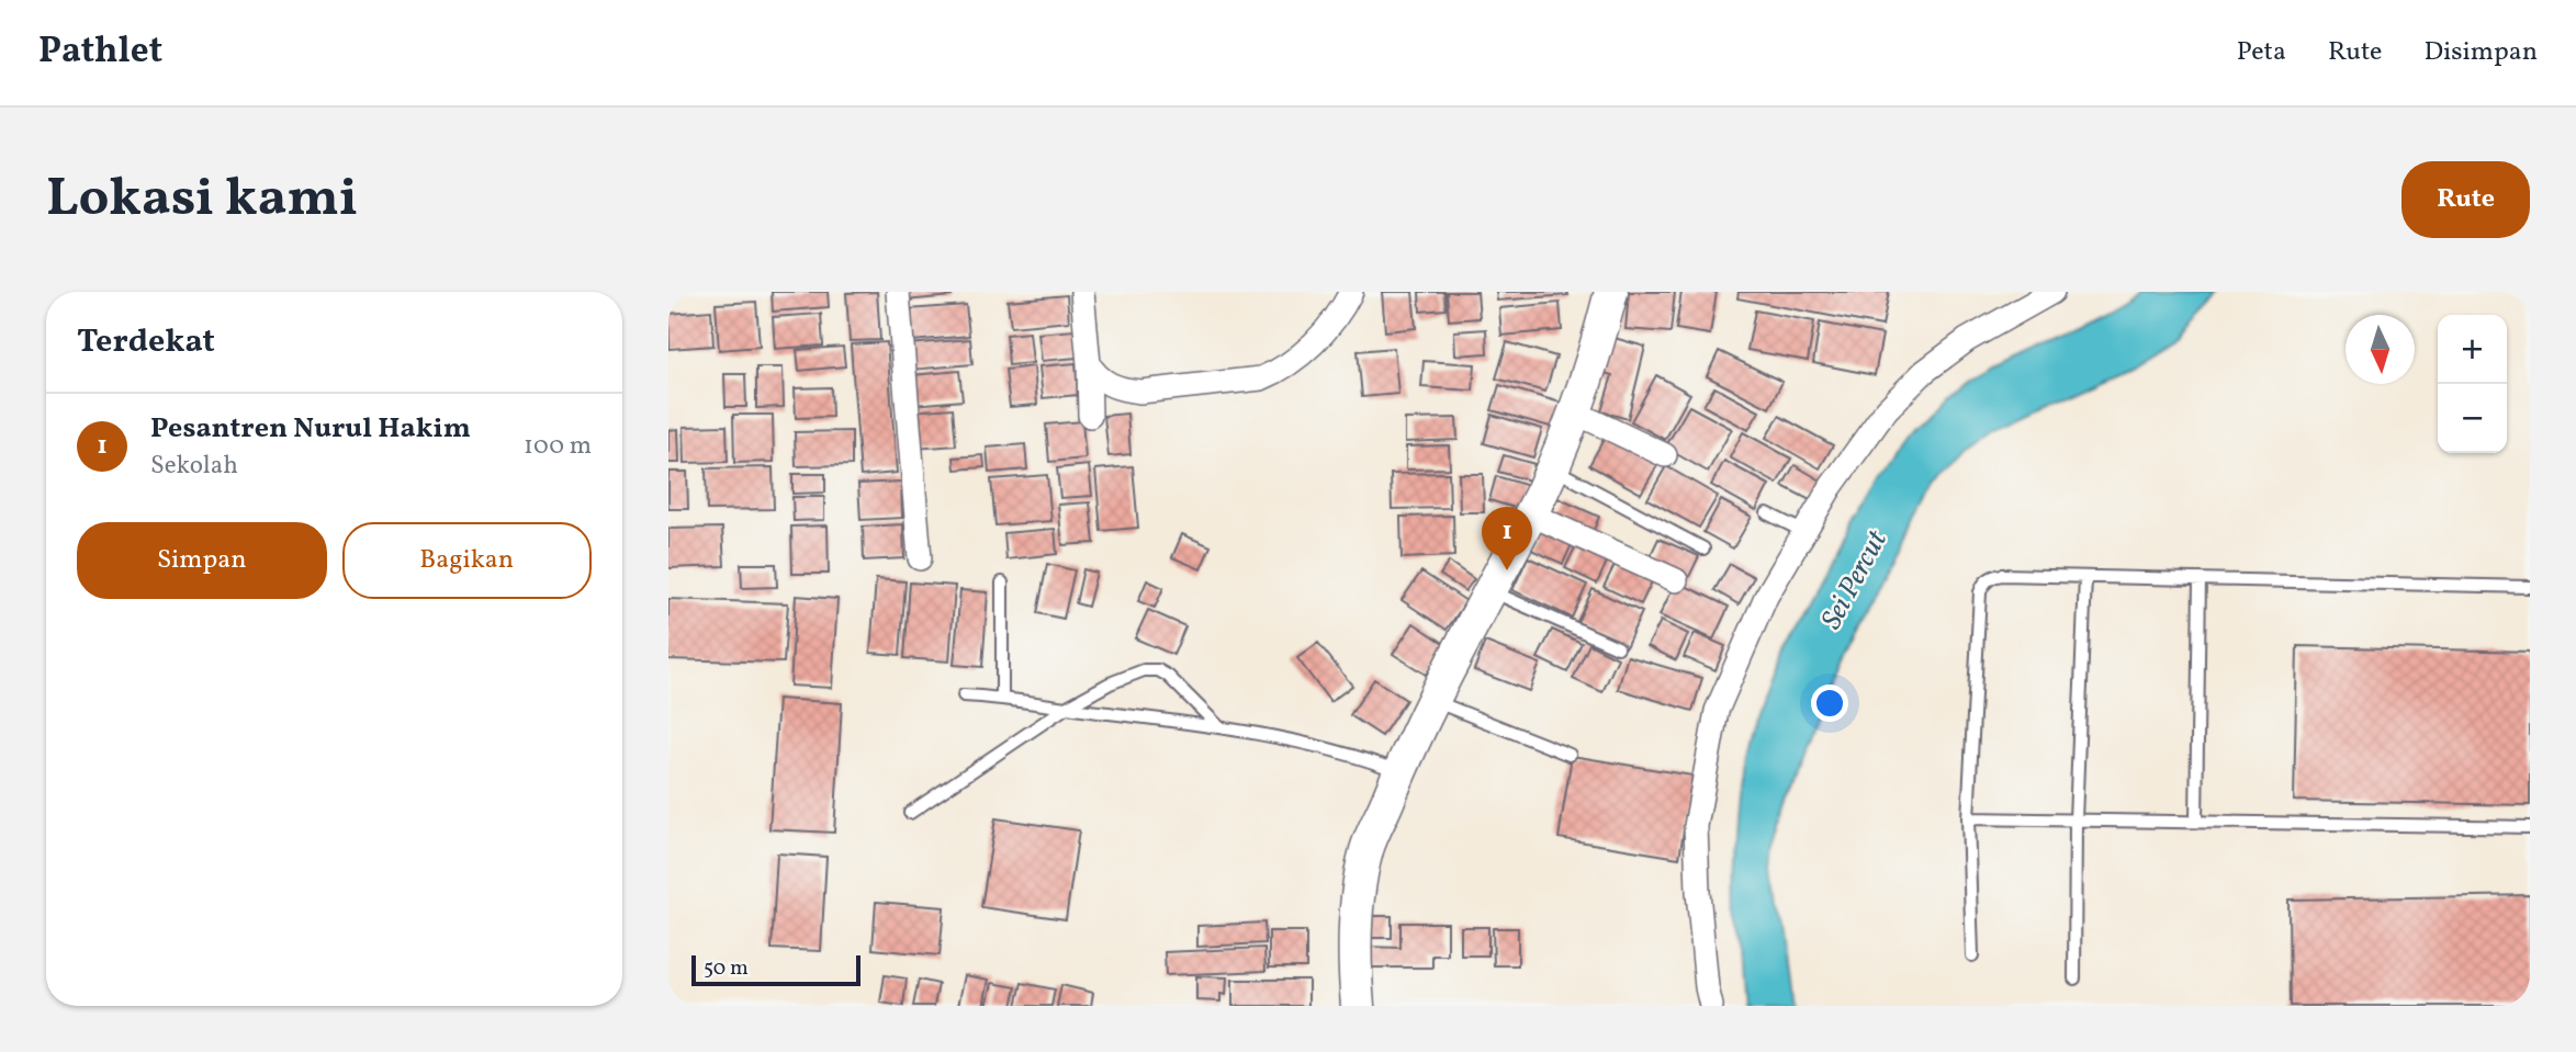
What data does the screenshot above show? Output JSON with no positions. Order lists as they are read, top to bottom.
{
  "water": ["Sei Percut"],
  "scale_bar": "50 m",
  "north": "bottom",
  "page": {
    "header": "Pathlet",
    "nav": ["Peta", "Rute", "Disimpan"],
    "buttons": [
      "Rute",
      ["Simpan", "Bagikan"]
    ],
    "title": "Lokasi kami",
    "heading": "Terdekat",
    "map_buttons": ["+", "−"],
    "list": [
      {
        "mark": "1",
        "name": "Pesantren Nurul Hakim",
        "note": "Sekolah",
        "value": "100 m"
      }
    ],
    "pins": "1",
    "scale": "50 m"
  }
}
